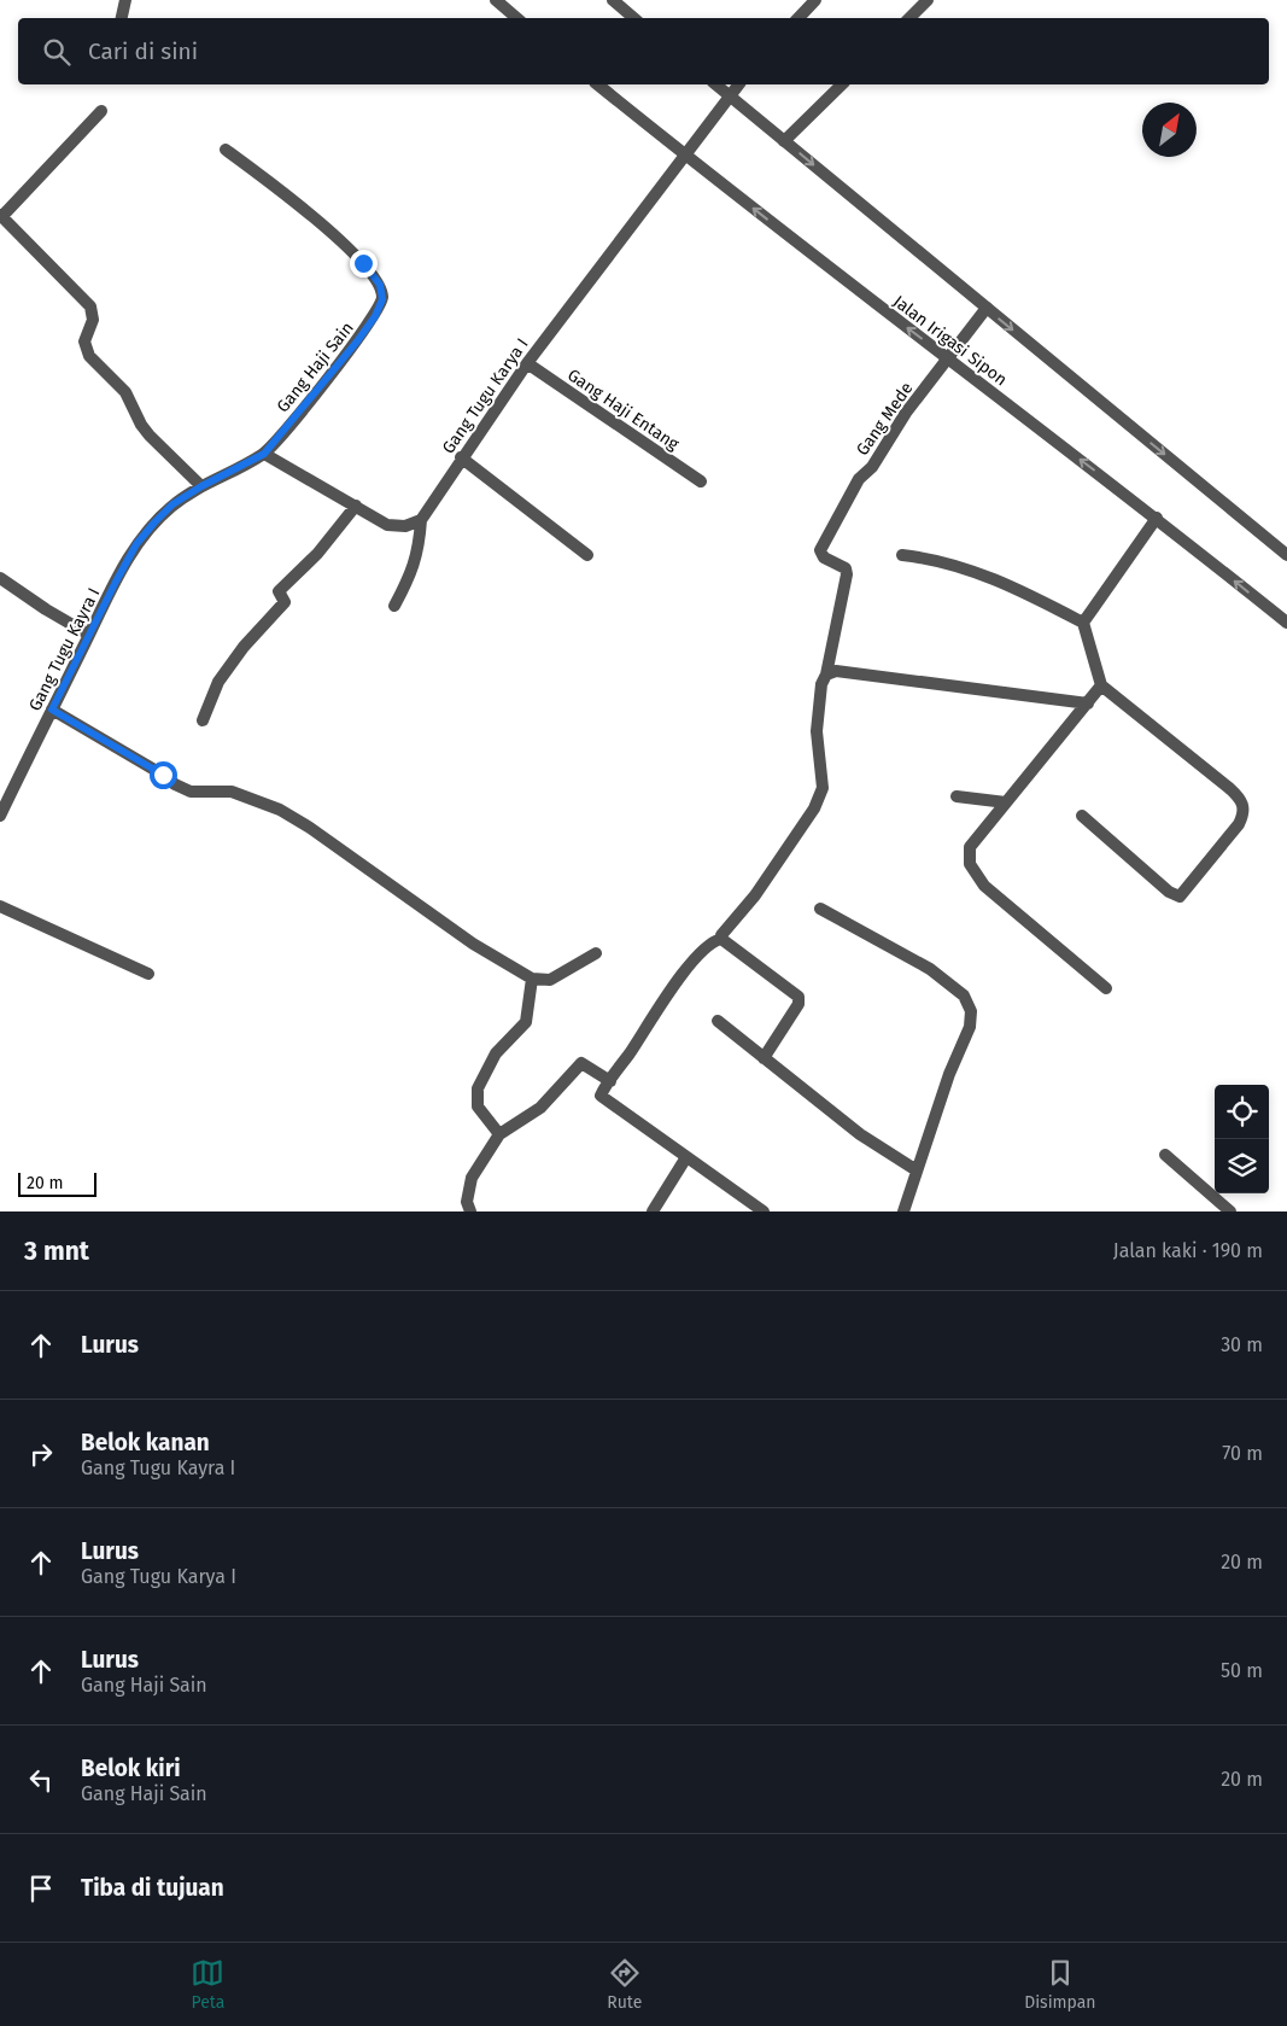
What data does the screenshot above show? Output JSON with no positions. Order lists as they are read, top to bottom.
{
  "streets": {
    "street": [
      "Jalan Irigasi Sipon",
      "Gang Haji Sain",
      "Gang Tugu Karya I",
      "Gang Haji Entang",
      "Gang Mede",
      "Gang Tugu Kayra I"
    ]
  },
  "crossings": [
    ["Jalan Irigasi Sipon", "Gang Tugu Karya I"],
    ["Jalan Irigasi Sipon", "Gang Mede"],
    ["Gang Tugu Karya I", "Gang Haji Entang"]
  ],
  "scale_bar": "20 m",
  "north": "top right",
  "page": {
    "search": "Cari di sini",
    "scale": "20 m",
    "heading": ["3 mnt", "Jalan kaki · 190 m"],
    "list": [
      ["Lurus", "30 m"],
      ["Belok kanan", "Gang Tugu Kayra I", "70 m"],
      ["Lurus", "Gang Tugu Karya I", "20 m"],
      ["Lurus", "Gang Haji Sain", "50 m"],
      ["Belok kiri", "Gang Haji Sain", "20 m"],
      "Tiba di tujuan"
    ],
    "nav": ["Peta", "Rute", "Disimpan"]
  }
}
